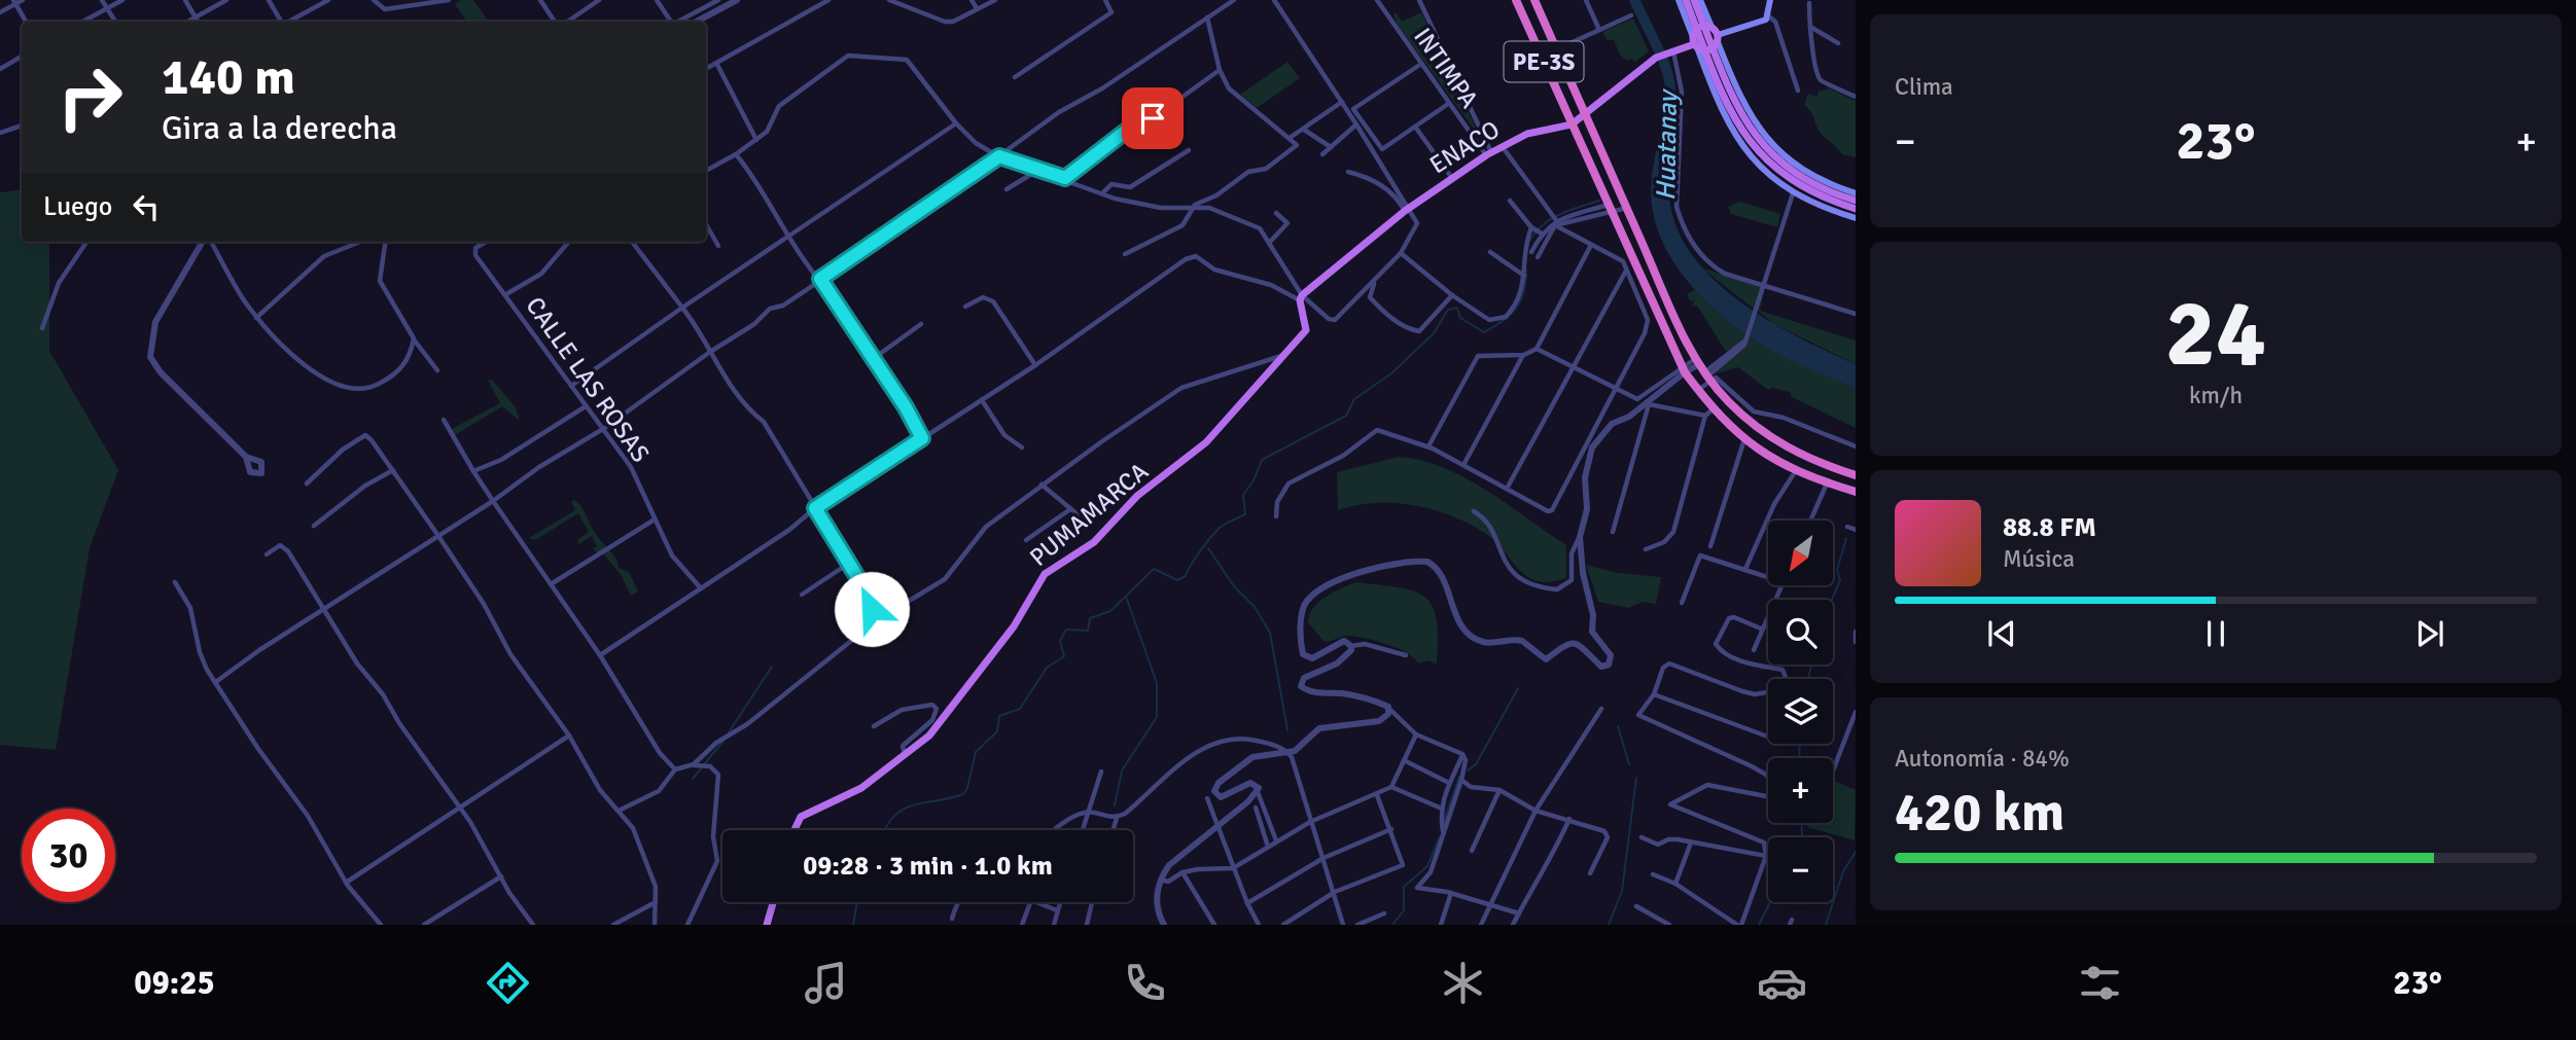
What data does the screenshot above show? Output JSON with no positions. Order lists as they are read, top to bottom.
{
  "streets": {
    "highway": ["PE-3S"],
    "main road": ["ENACO", "PUMAMARCA"],
    "street": ["INTIMPA", "CALLE LAS ROSAS"]
  },
  "crossings": [
    ["PE-3S", "ENACO"],
    ["INTIMPA", "ENACO"],
    ["ENACO", "PUMAMARCA"]
  ],
  "water": ["Huatanay"],
  "north": "bottom left",
  "page": {
    "tile": [
      "Clima",
      ["24", "km/h"],
      ["Autonomía · 84%", "420 km"]
    ],
    "turn": ["140 m", "Gira a la derecha"],
    "heat": ["−", "23°", "+"],
    "then": "Luego",
    "song": ["88.8 FM", "Música"],
    "map_buttons": ["+", "−"],
    "limit": "30",
    "trip": "09:28 · 3 min · 1.0 km",
    "tabs": ["09:25", "23°"]
  }
}
